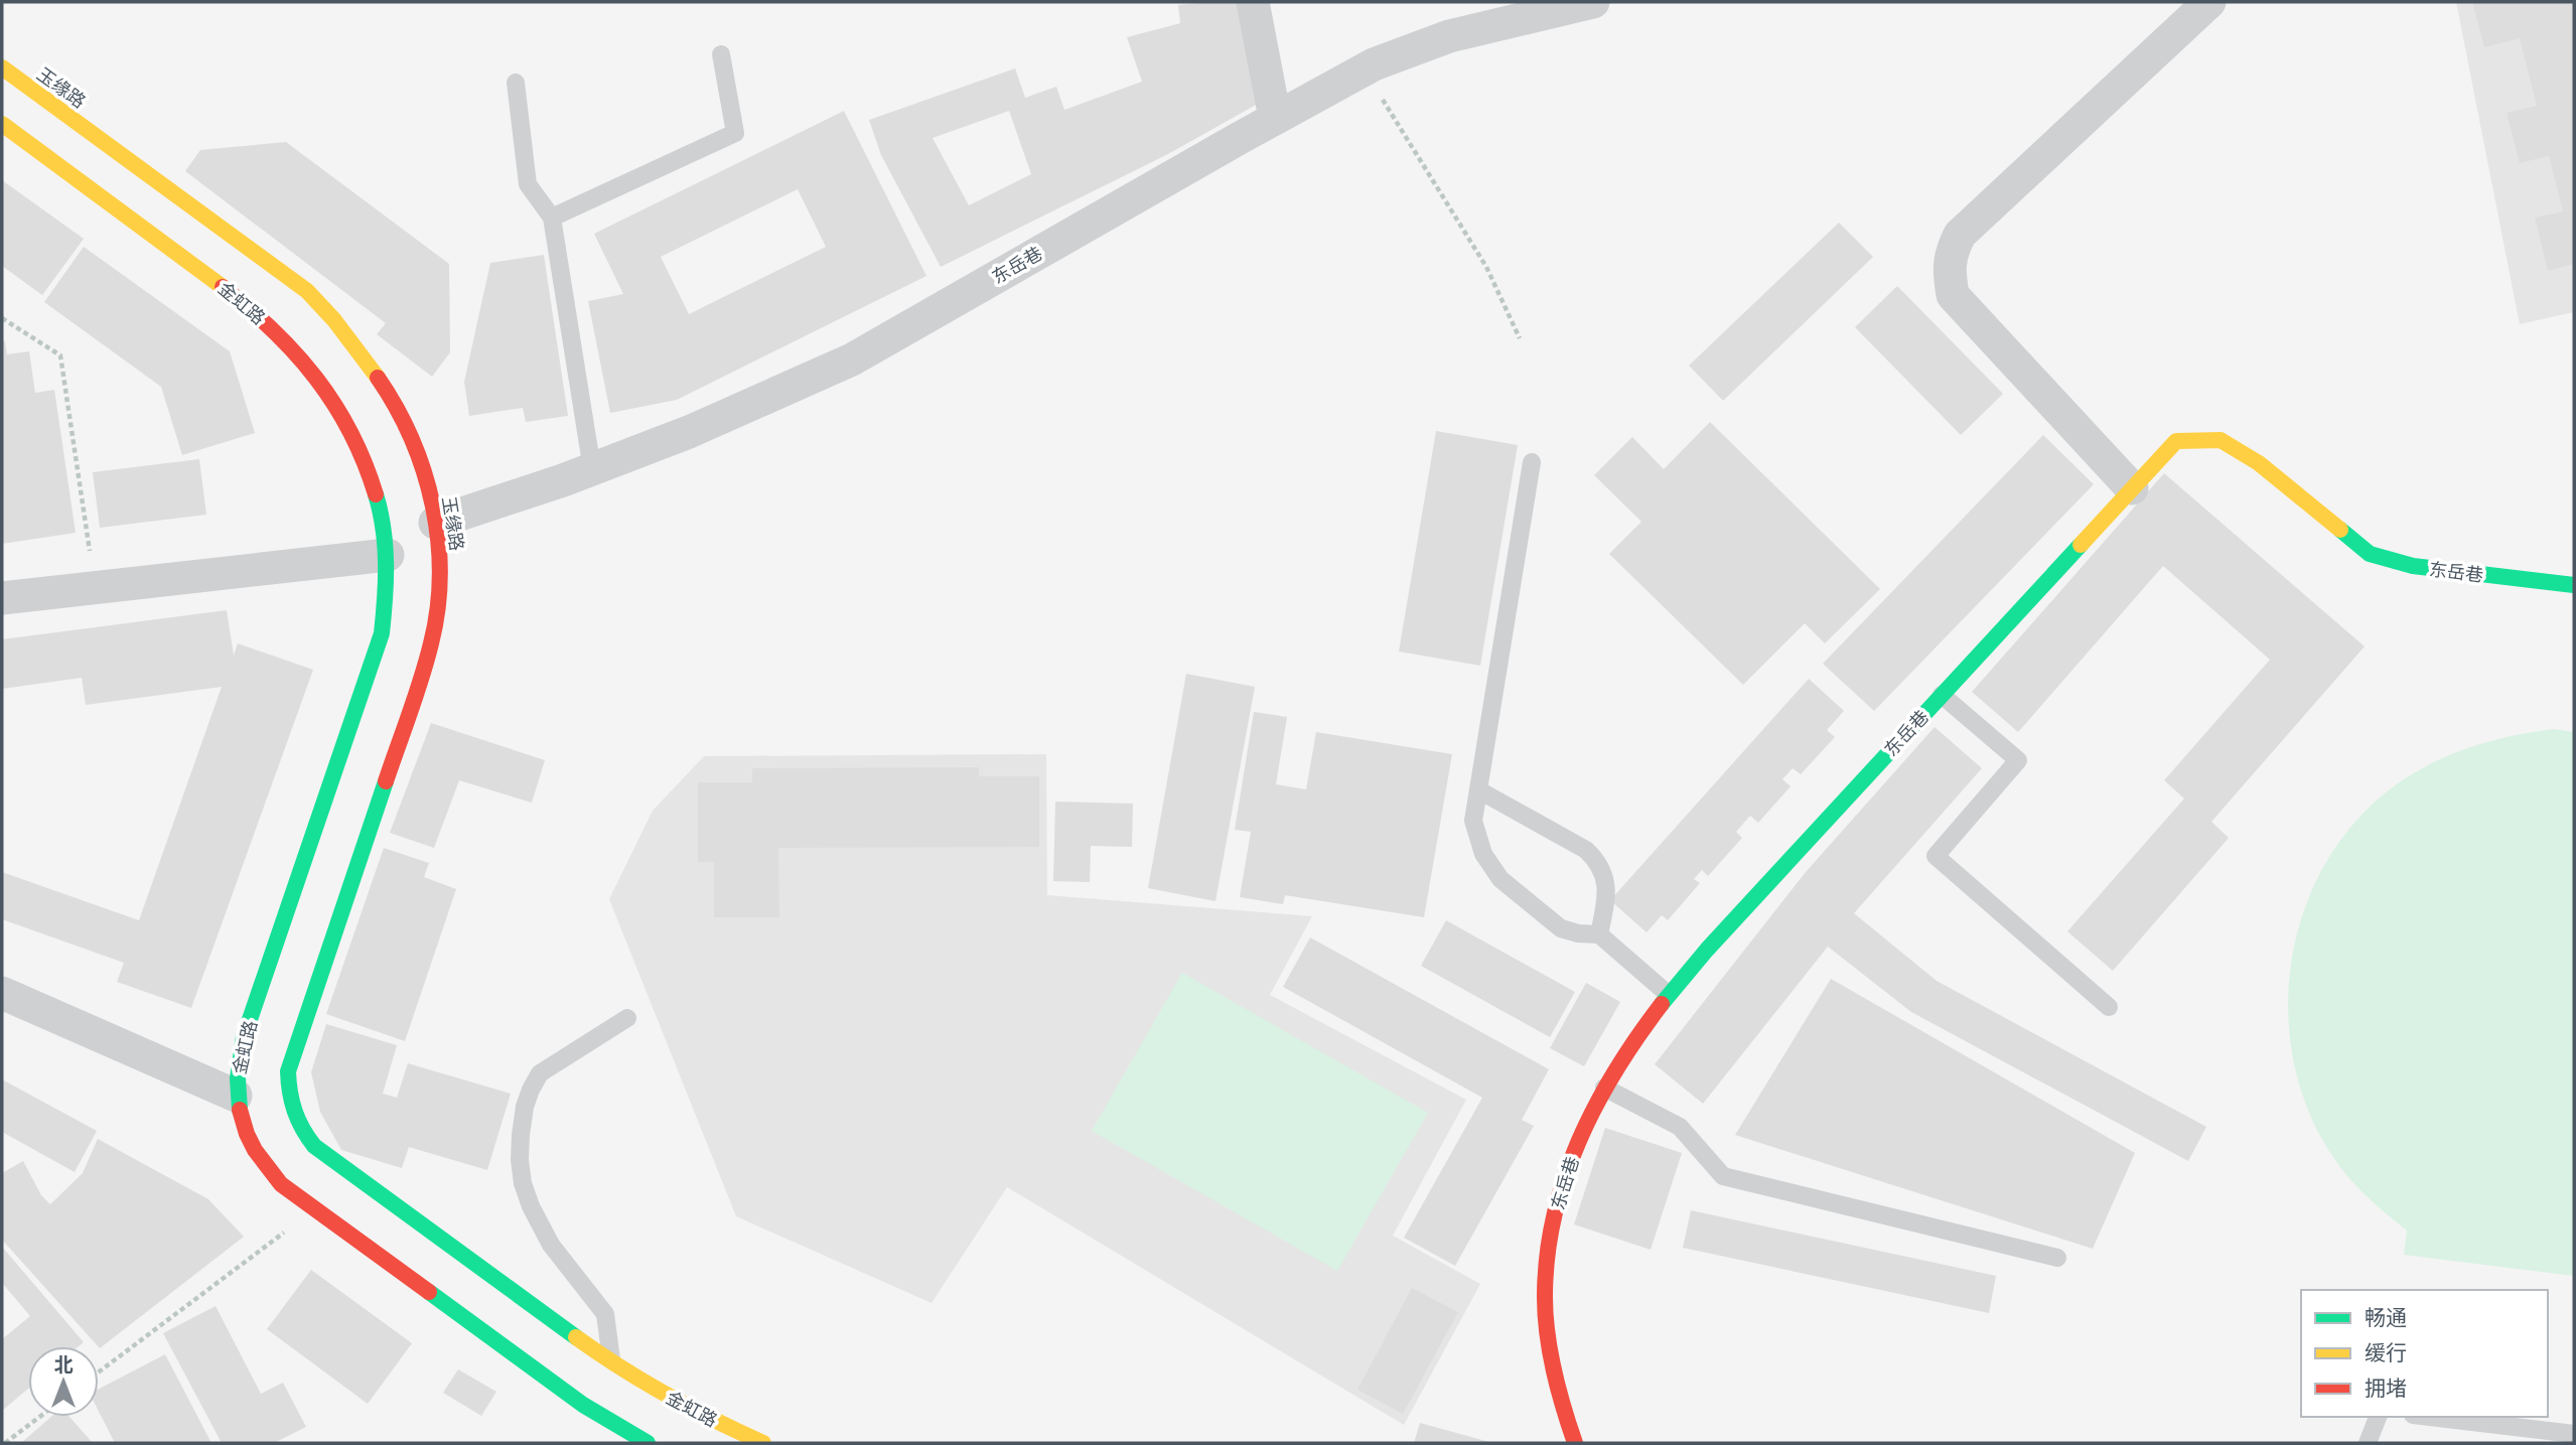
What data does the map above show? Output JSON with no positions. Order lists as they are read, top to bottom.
{
  "streets": {
    "main road": ["玉缘路", "东岳巷", "金虹路"]
  },
  "crossings": [
    ["玉缘路", "东岳巷"],
    ["玉缘路", "金虹路"]
  ],
  "legend": ["畅通", "缓行", "拥堵"],
  "north": "top"
}
